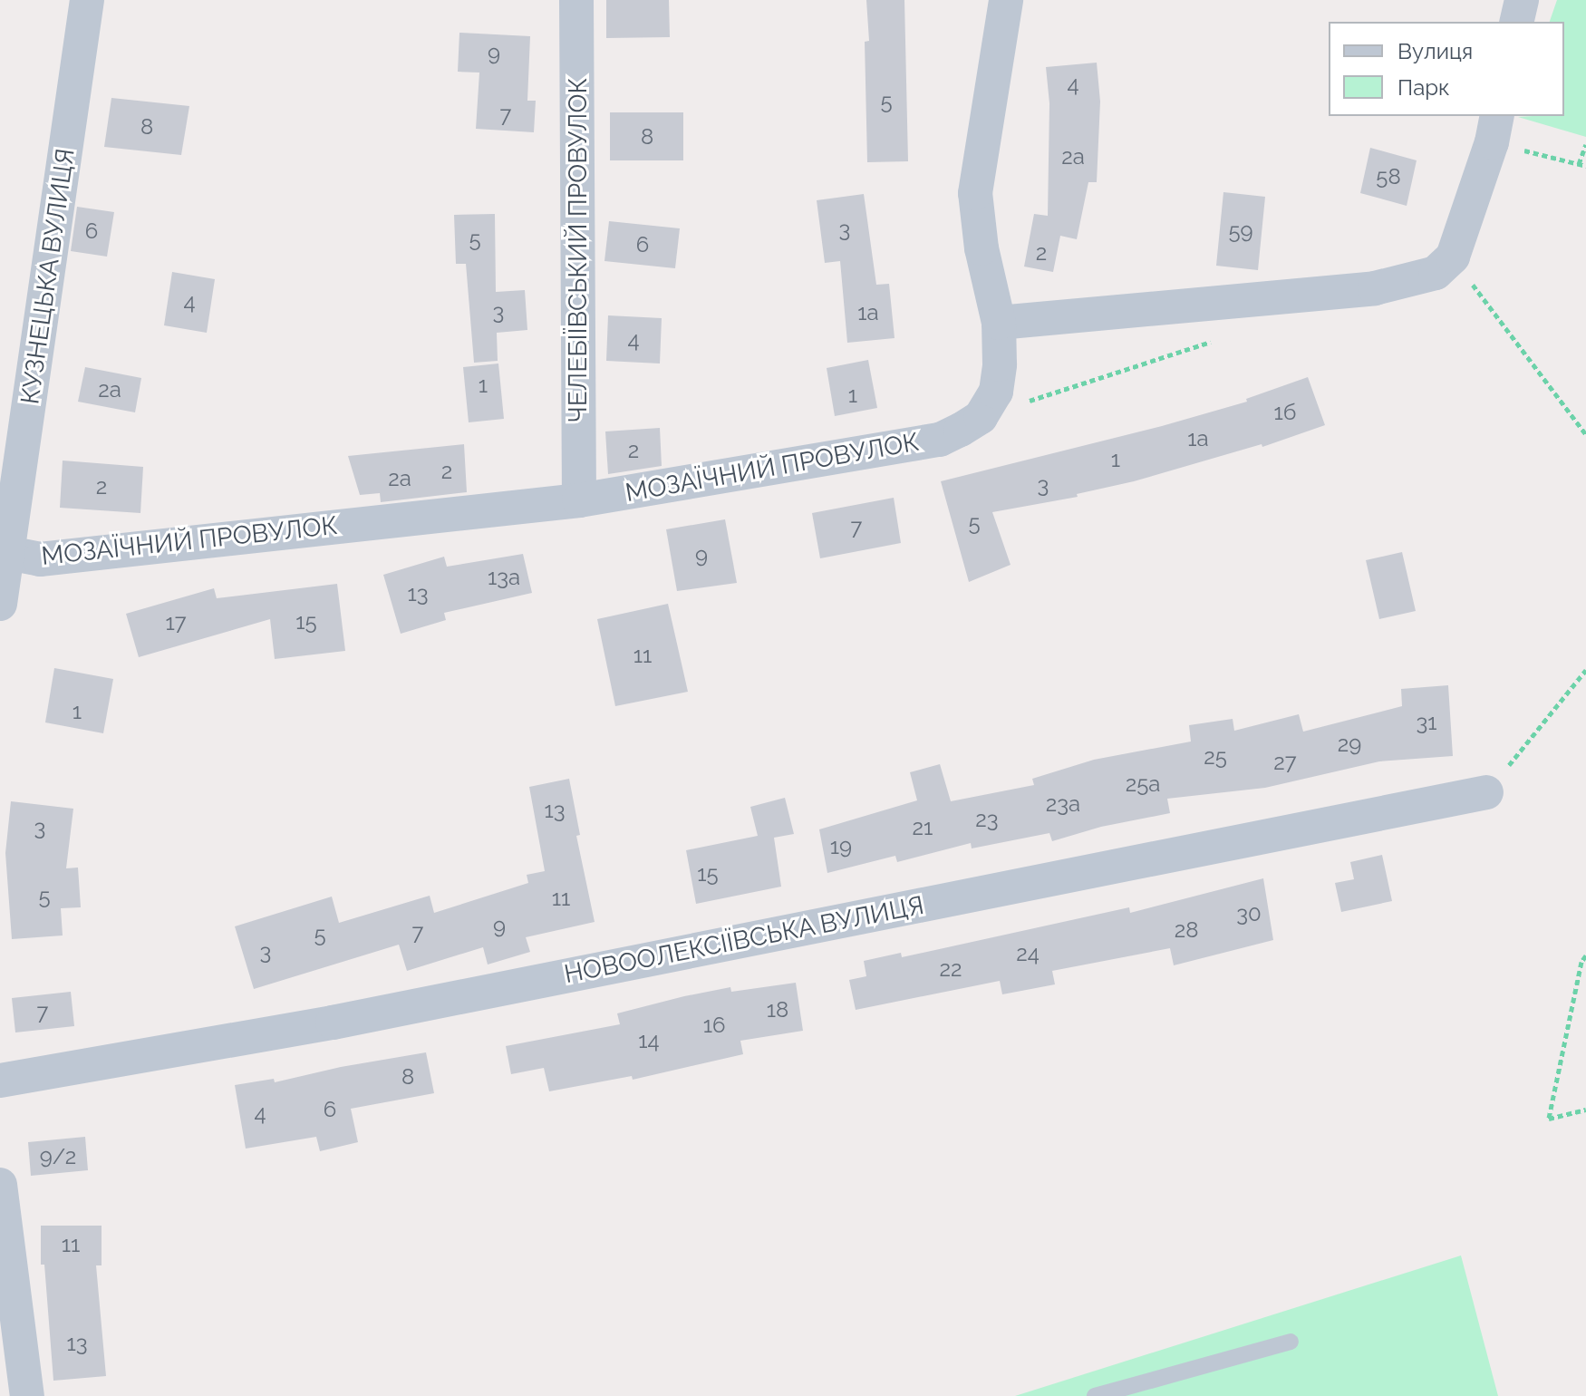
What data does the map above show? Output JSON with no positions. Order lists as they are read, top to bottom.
{
  "streets": {
    "street": [
      "ЧЕЛЕБІЇВСЬКИЙ ПРОВУЛОК",
      "КУЗНЕЦЬКА ВУЛИЦЯ",
      "МОЗАЇЧНИЙ ПРОВУЛОК",
      "НОВООЛЕКСІЇВСЬКА ВУЛИЦЯ"
    ]
  },
  "crossings": [
    ["ЧЕЛЕБІЇВСЬКИЙ ПРОВУЛОК", "МОЗАЇЧНИЙ ПРОВУЛОК"],
    ["КУЗНЕЦЬКА ВУЛИЦЯ", "МОЗАЇЧНИЙ ПРОВУЛОК"]
  ],
  "house_numbers": [
    "9",
    "4",
    "5",
    "7",
    "8",
    "8",
    "2а",
    "58",
    "3",
    "6",
    "59",
    "5",
    "6",
    "2",
    "4",
    "3",
    "1а",
    "4",
    "1",
    "2а",
    "1",
    "1б",
    "1а",
    "2",
    "1",
    "2",
    "2а",
    "3",
    "2",
    "5",
    "7",
    "9",
    "13а",
    "13",
    "15",
    "17",
    "11",
    "1",
    "31",
    "29",
    "25",
    "27",
    "25а",
    "23а",
    "13",
    "23",
    "3",
    "21",
    "19",
    "15",
    "5",
    "11",
    "30",
    "9",
    "28",
    "7",
    "5",
    "3",
    "24",
    "22",
    "18",
    "7",
    "16",
    "14",
    "8",
    "6",
    "4",
    "9/2",
    "11",
    "13"
  ],
  "legend": ["Вулиця", "Парк"]
}
